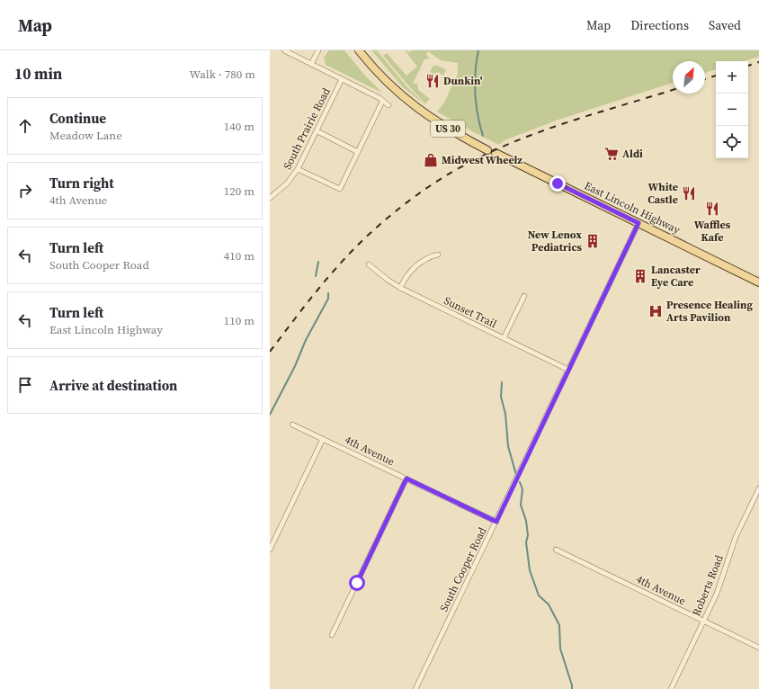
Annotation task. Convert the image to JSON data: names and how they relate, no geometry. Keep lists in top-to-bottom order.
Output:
{
  "streets": {
    "main road": ["US 30", "East Lincoln Highway"],
    "street": [
      "South Prairie Road",
      "Sunset Trail",
      "4th Avenue",
      "South Cooper Road",
      "Roberts Road"
    ]
  },
  "crossings": [
    ["East Lincoln Highway", "South Cooper Road"],
    ["Sunset Trail", "South Cooper Road"],
    ["4th Avenue", "South Cooper Road"],
    ["4th Avenue", "Roberts Road"]
  ],
  "places": {
    "restaurant": ["Dunkin'", "White Castle", "Waffles Kafe"],
    "supermarket": ["Aldi"],
    "shop": ["Midwest Wheelz"],
    "building": ["New Lenox Pediatrics", "Lancaster Eye Care"],
    "hospital": ["Presence Healing Arts Pavilion"]
  },
  "north": "top right",
  "page": {
    "header": "Map",
    "nav": ["Map", "Directions", "Saved"],
    "heading": ["10 min", "Walk · 780 m"],
    "map_buttons": ["+", "−"],
    "list": [
      ["Continue", "Meadow Lane", "140 m"],
      ["Turn right", "4th Avenue", "120 m"],
      ["Turn left", "South Cooper Road", "410 m"],
      ["Turn left", "East Lincoln Highway", "110 m"],
      "Arrive at destination"
    ]
  }
}
